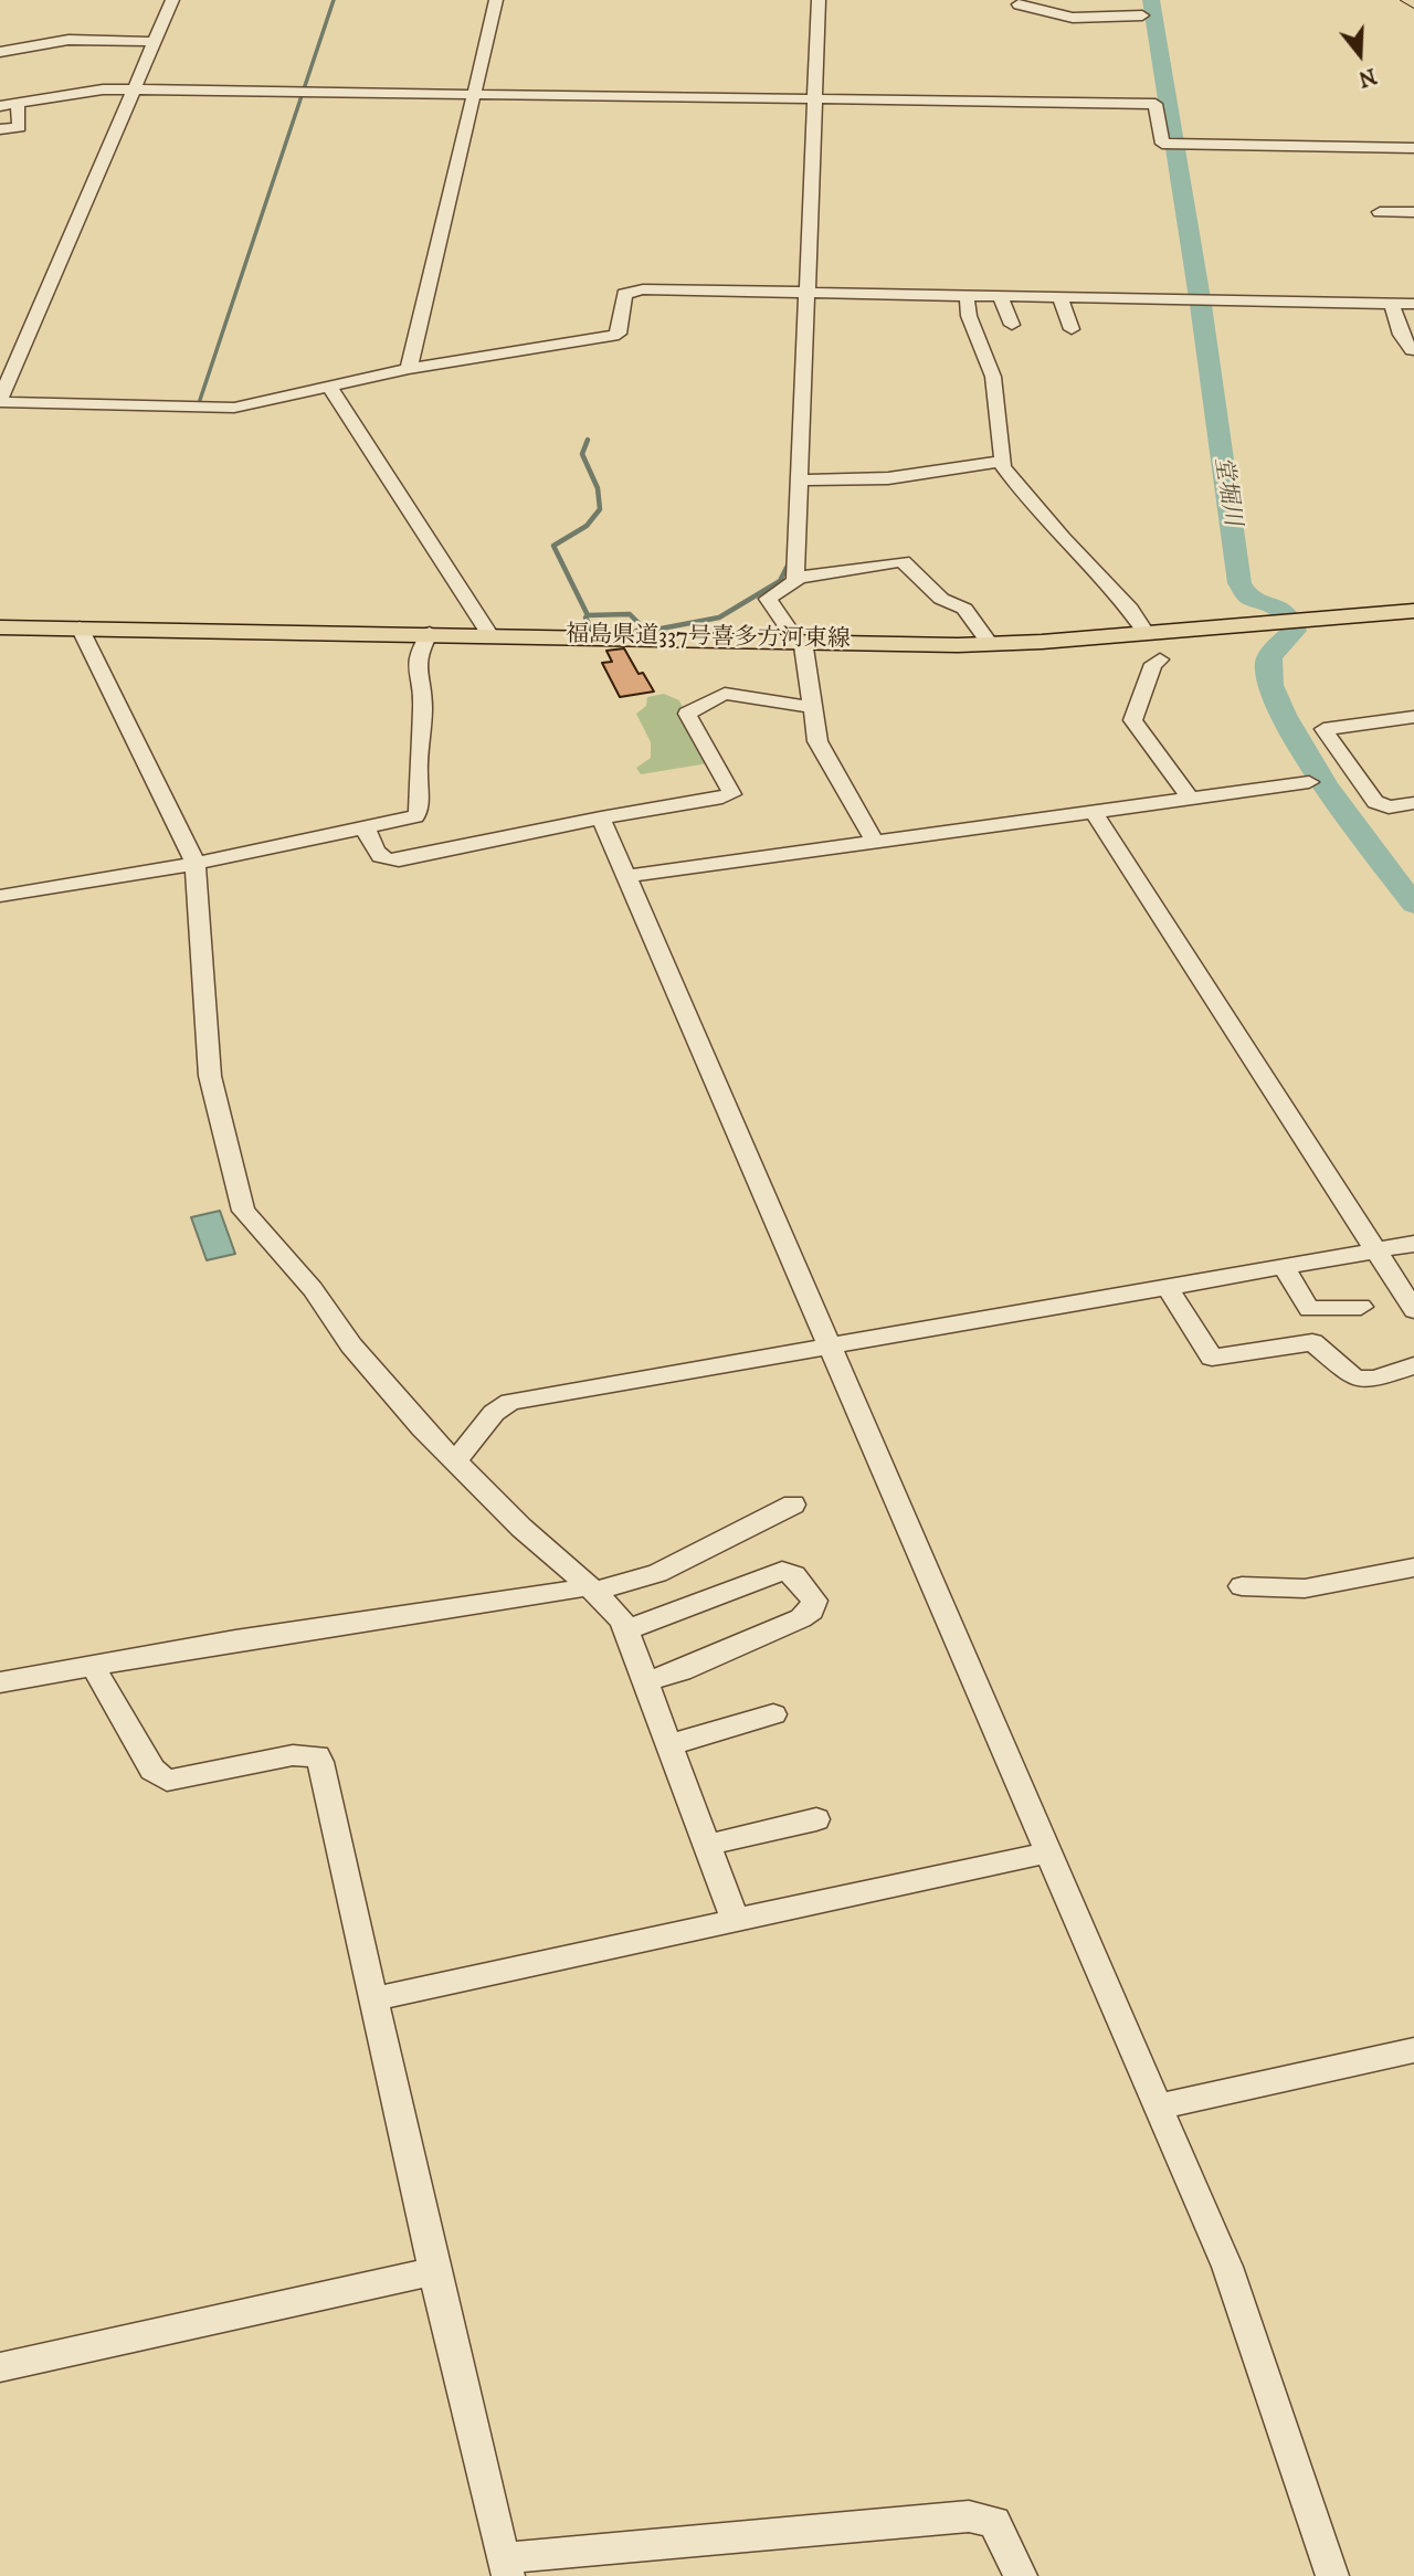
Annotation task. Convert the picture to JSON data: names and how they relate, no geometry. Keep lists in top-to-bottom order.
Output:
{
  "streets": {
    "main road": ["福島県道337号喜多方河東線"]
  },
  "water": ["堂堀川"],
  "north": "bottom"
}
